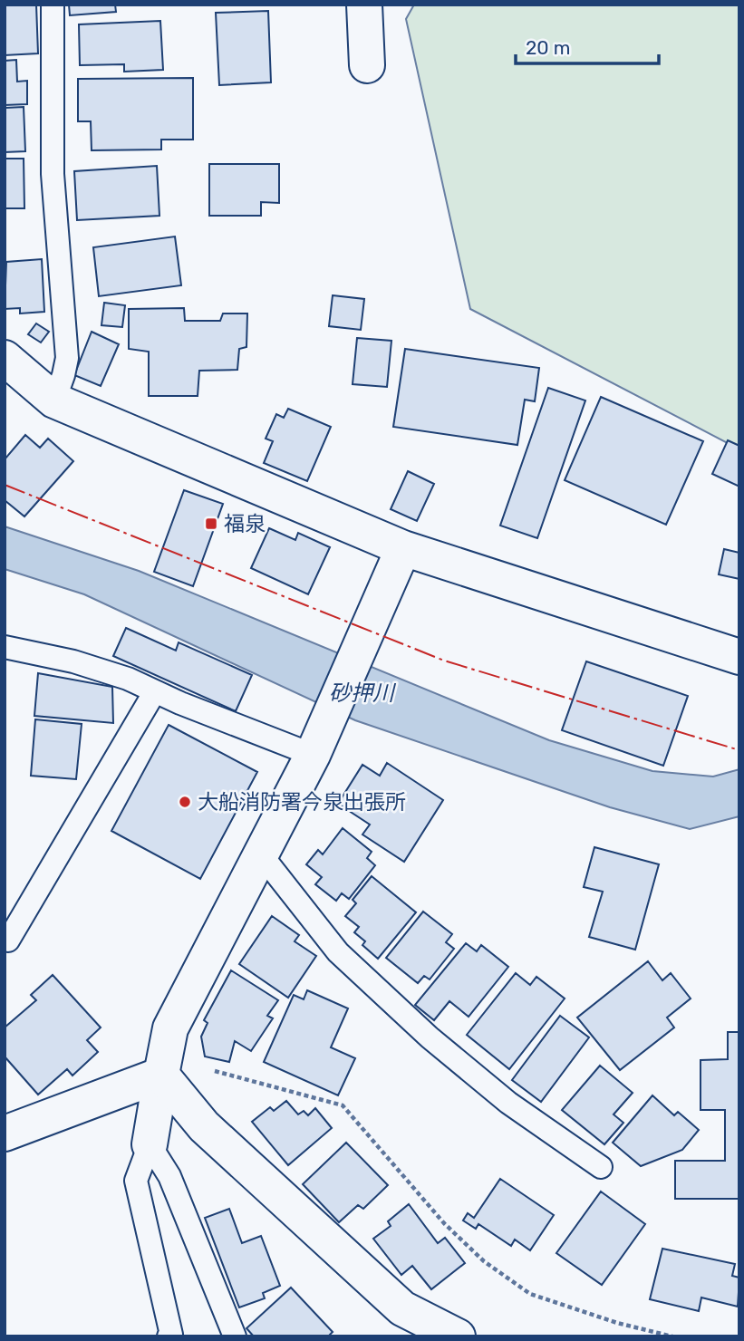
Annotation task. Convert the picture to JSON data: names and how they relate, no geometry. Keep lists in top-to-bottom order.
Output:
{
  "water": ["砂押川"],
  "places": {
    "transit": ["福泉"],
    "other": ["大船消防署今泉出張所"]
  },
  "scale_bar": "20 m"
}
